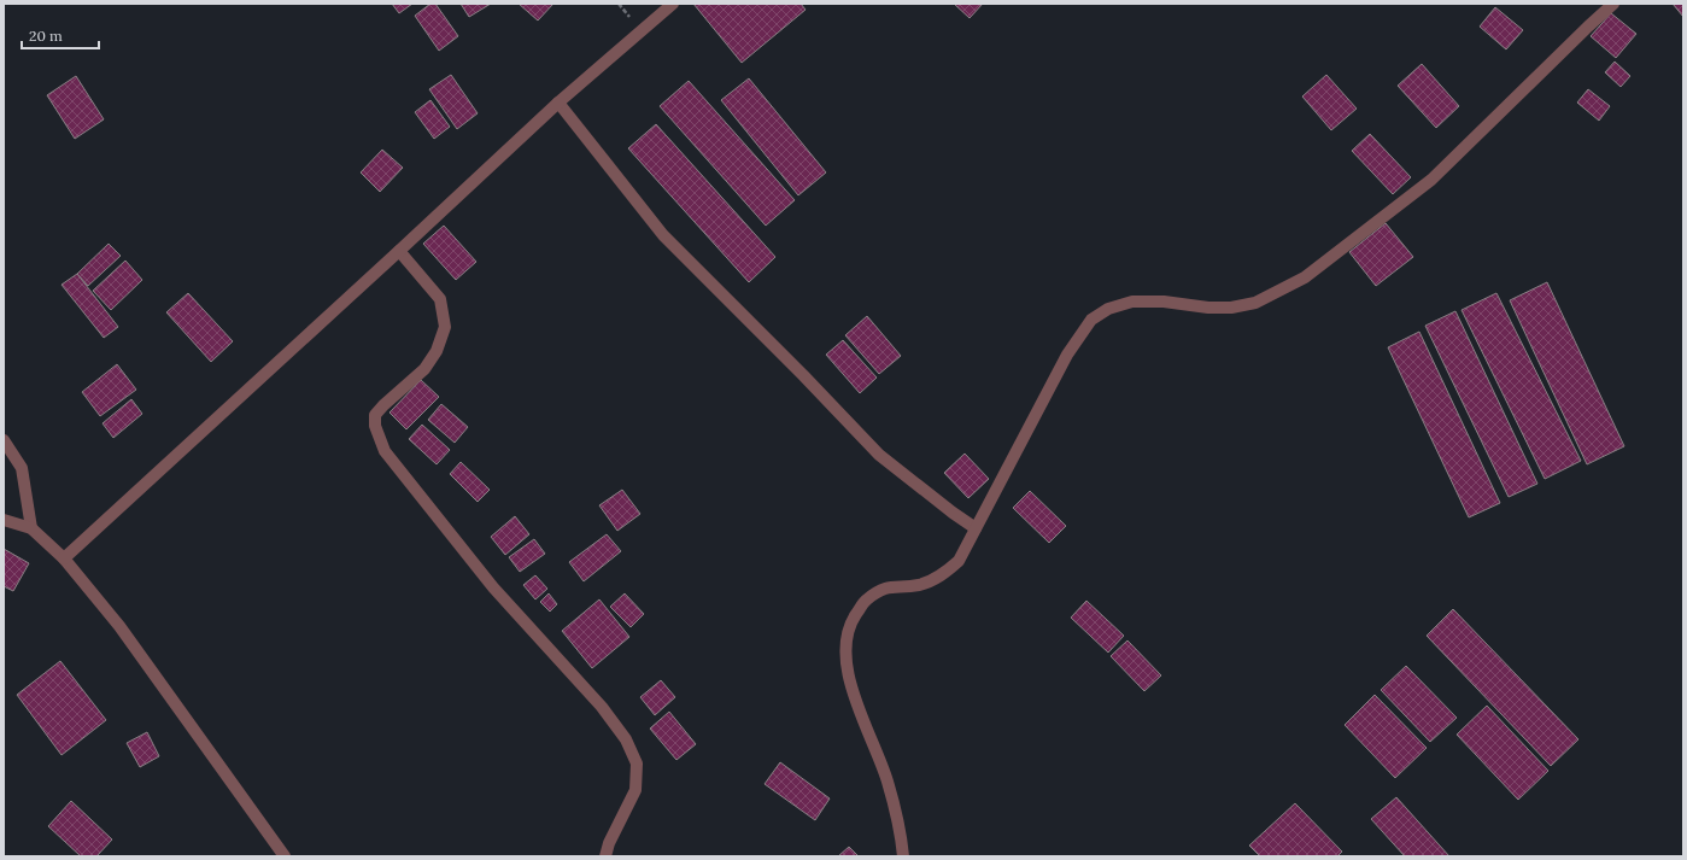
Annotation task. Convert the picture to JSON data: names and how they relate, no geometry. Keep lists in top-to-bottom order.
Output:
{
  "scale_bar": "20 m"
}
